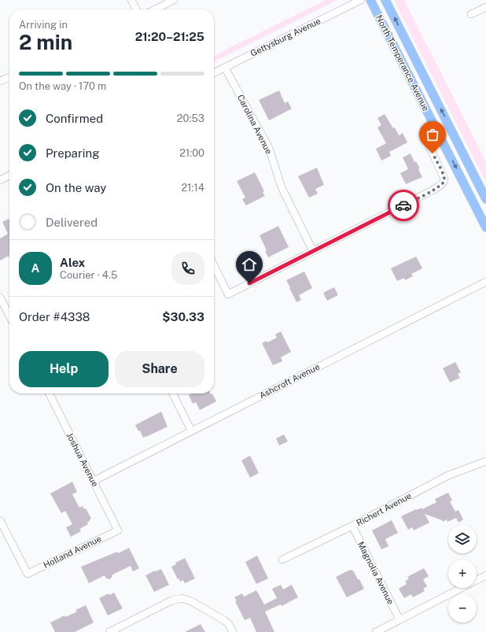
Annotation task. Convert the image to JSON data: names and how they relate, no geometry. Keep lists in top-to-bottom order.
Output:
{
  "streets": {
    "main road": ["North Temperance Avenue"],
    "street": [
      "Gettysburg Avenue",
      "Carolina Avenue",
      "Ashcroft Avenue",
      "Joshua Avenue",
      "Richert Avenue",
      "Holland Avenue",
      "Magnolia Avenue"
    ]
  },
  "crossings": [
    ["Gettysburg Avenue", "Carolina Avenue"],
    ["Ashcroft Avenue", "Joshua Avenue"],
    ["Joshua Avenue", "Holland Avenue"],
    ["Richert Avenue", "Magnolia Avenue"]
  ],
  "page": {
    "heading": ["2 min", "Arriving in", "21:20–21:25"],
    "panel": [
      "Alex",
      "Courier · 4.5",
      "Order #4338",
      "$30.33"
    ],
    "bar": "On the way · 170 m",
    "list": [
      ["Confirmed", "20:53"],
      ["Preparing", "21:00"],
      ["On the way", "21:14"],
      "Delivered"
    ],
    "round": "A",
    "buttons": ["Help", "Share"],
    "map_buttons": ["+", "−"]
  }
}
